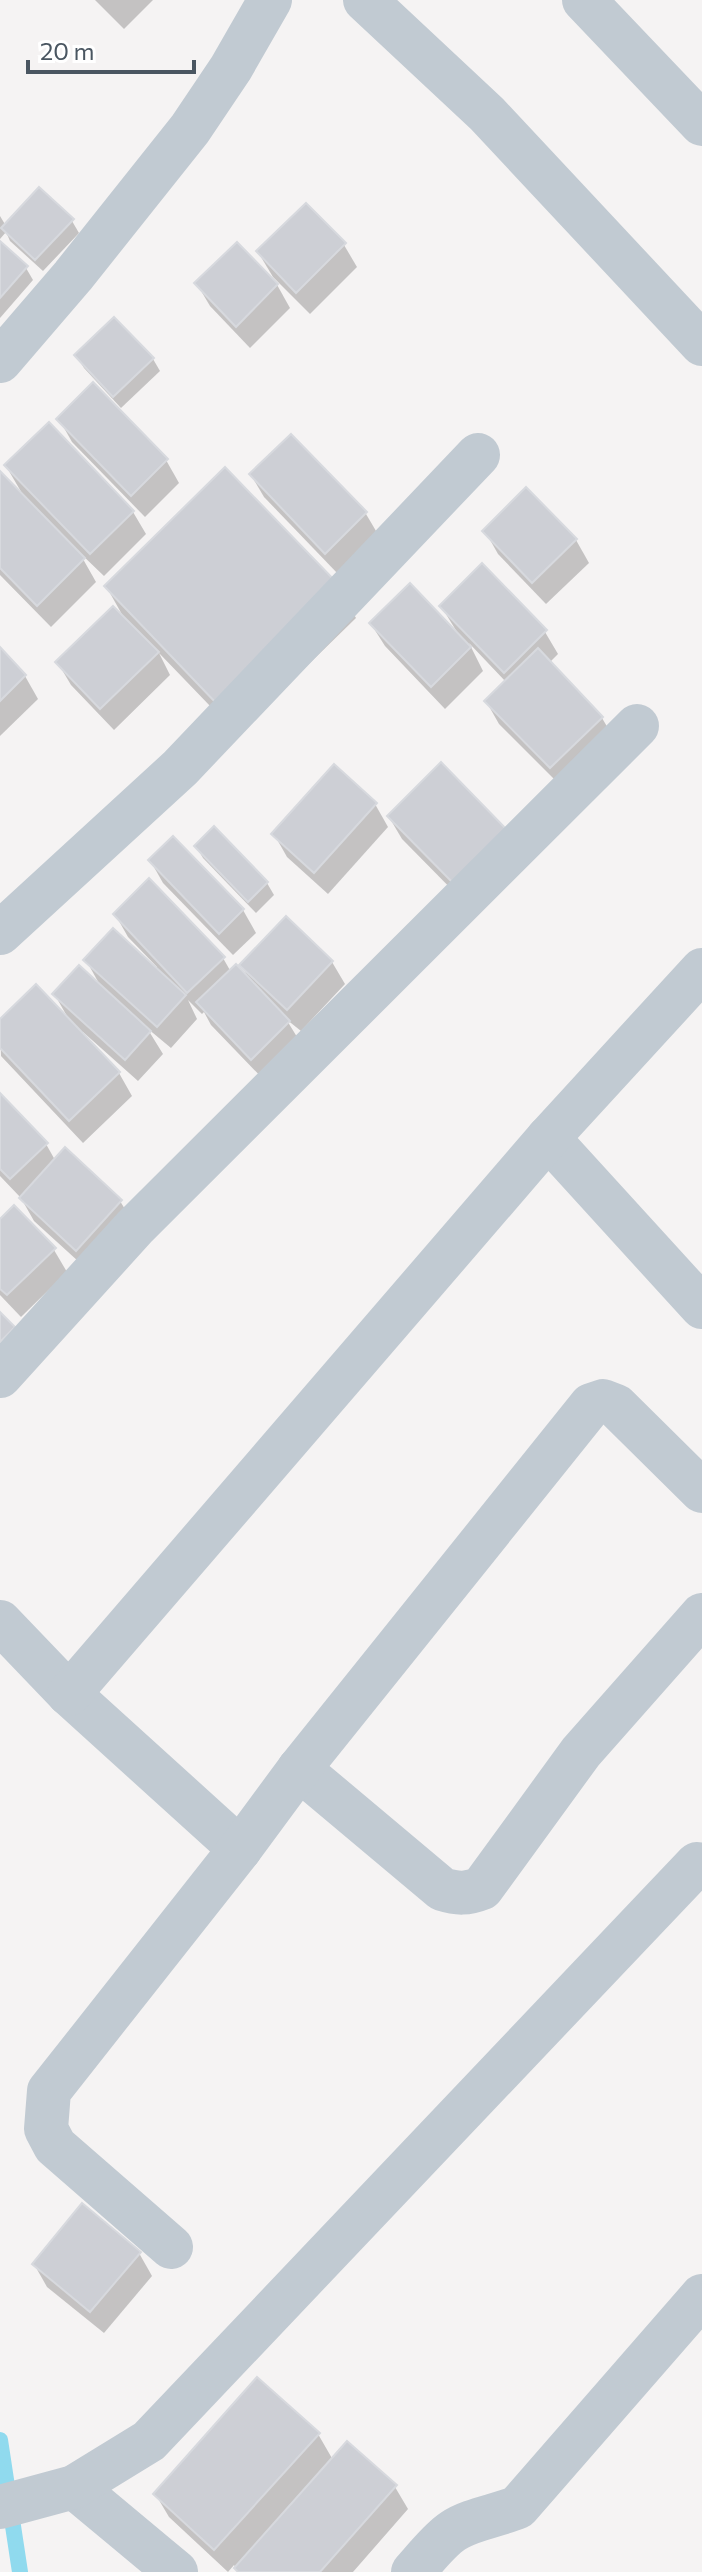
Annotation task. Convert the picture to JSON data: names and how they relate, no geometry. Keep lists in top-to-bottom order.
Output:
{
  "scale_bar": "20 m"
}
